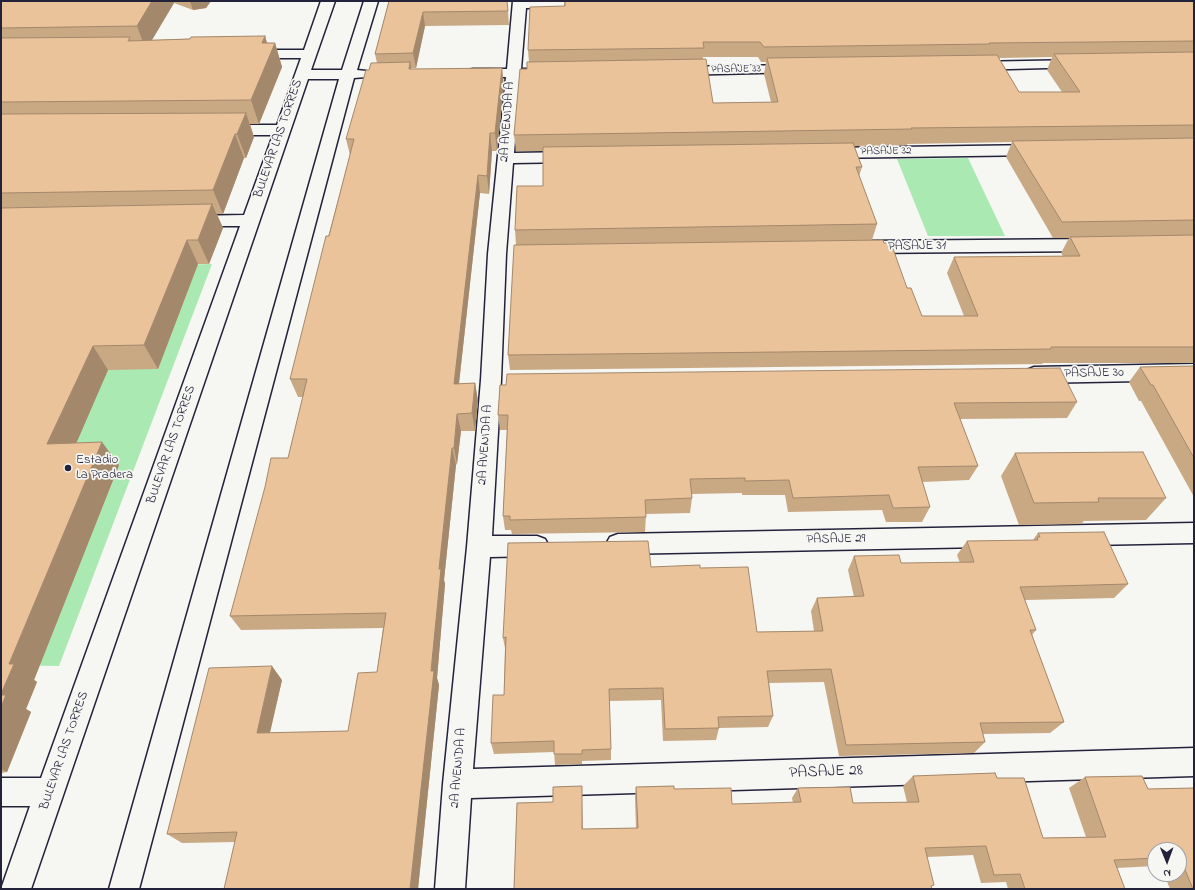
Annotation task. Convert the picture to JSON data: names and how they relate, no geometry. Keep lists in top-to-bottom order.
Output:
{
  "streets": {
    "street": [
      "PASAJE 33",
      "2A AVENIDA A",
      "BULEVAR LAS TORRES",
      "PASAJE 32",
      "PASAJE 31",
      "PASAJE 30",
      "PASAJE 29",
      "PASAJE 28"
    ]
  },
  "crossings": [
    ["2A AVENIDA A", "PASAJE 28"]
  ],
  "places": ["Estadio La Pradera"],
  "north": "bottom"
}
